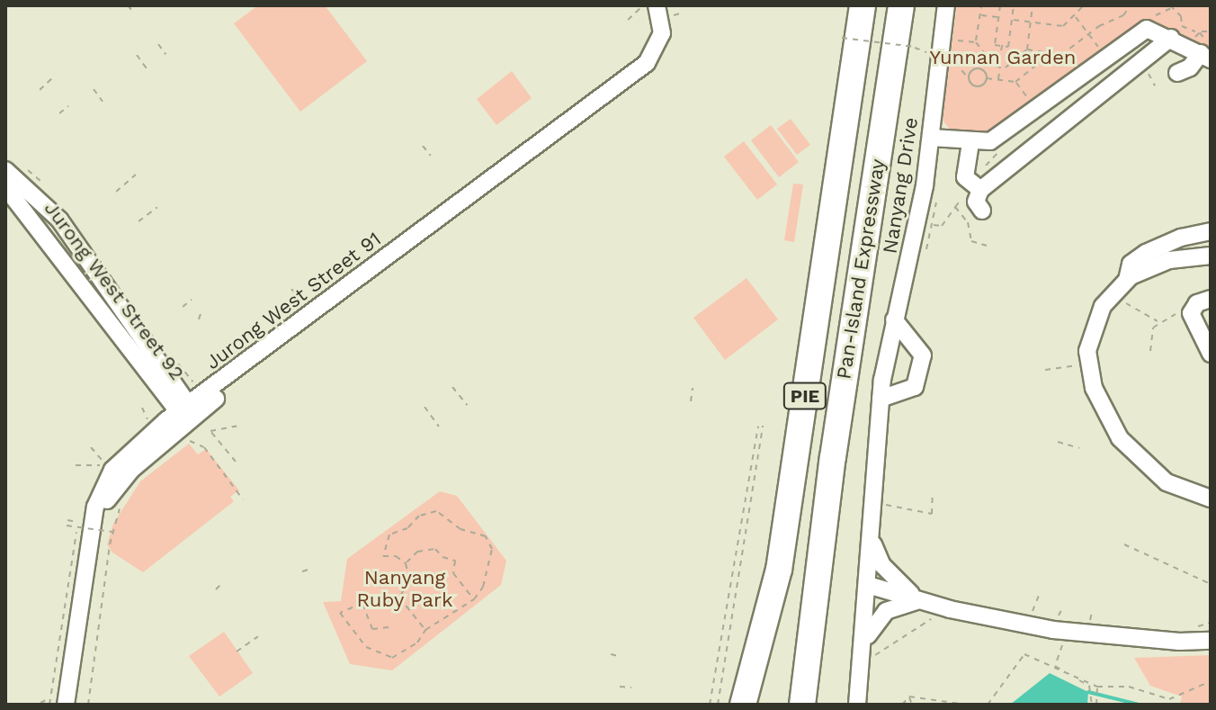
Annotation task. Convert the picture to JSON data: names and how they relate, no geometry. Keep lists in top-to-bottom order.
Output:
{
  "streets": {
    "highway": ["Pan-Island Expressway", "PIE"],
    "street": ["Nanyang Drive", "Jurong West Street 92", "Jurong West Street 91"]
  },
  "crossings": [
    ["Jurong West Street 92", "Jurong West Street 91"]
  ],
  "parks": ["Yunnan Garden", "Nanyang Ruby Park"]
}
